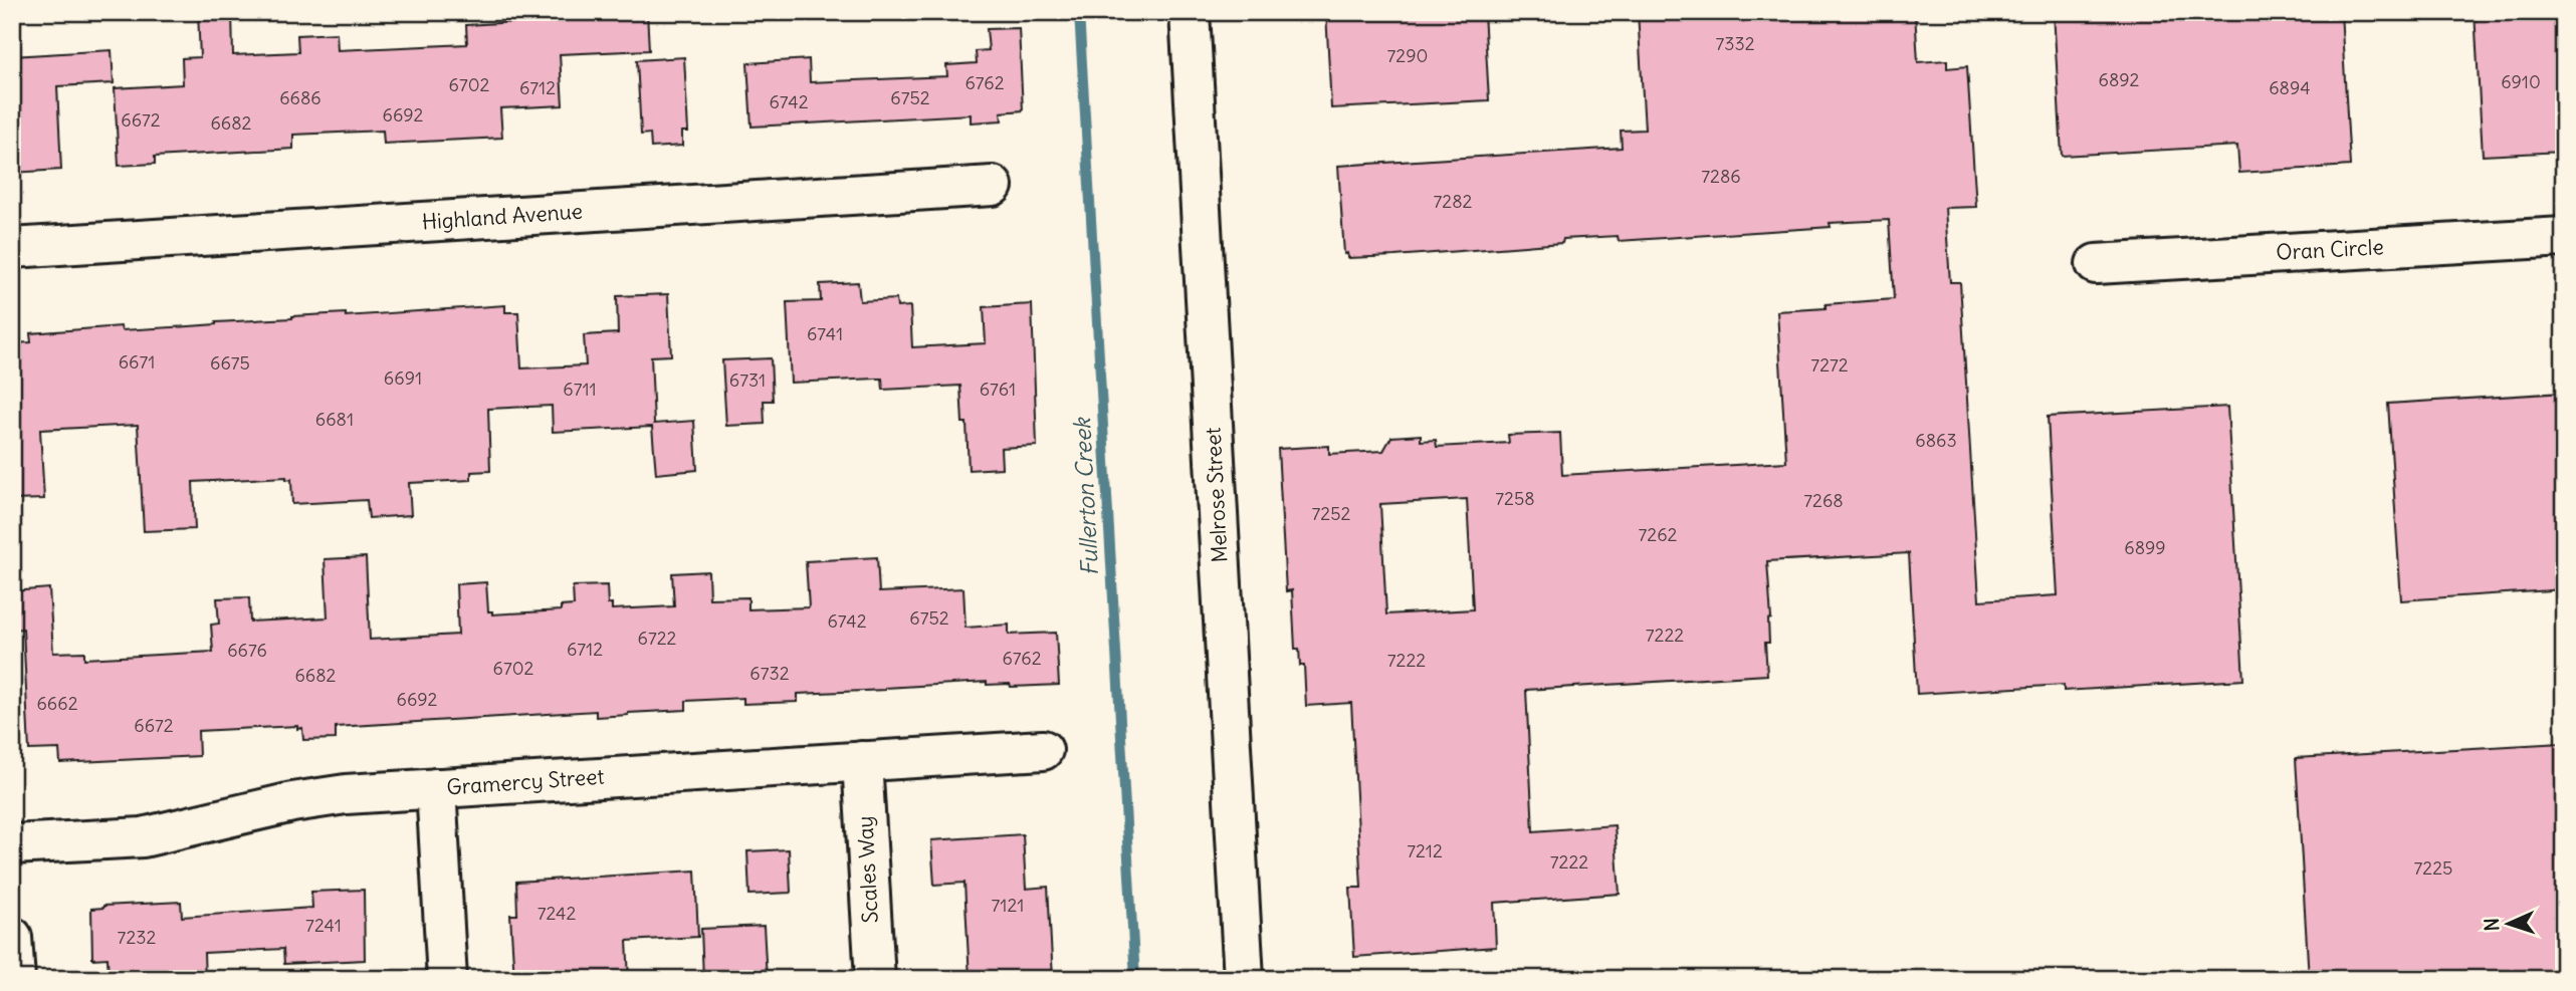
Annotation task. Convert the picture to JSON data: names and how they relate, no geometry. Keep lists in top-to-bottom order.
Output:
{
  "streets": {
    "street": [
      "Highland Avenue",
      "Oran Circle",
      "Melrose Street",
      "Gramercy Street",
      "Scales Way"
    ]
  },
  "crossings": [
    ["Gramercy Street", "Scales Way"]
  ],
  "water": ["Fullerton Creek"],
  "house_numbers": [
    "7332",
    "7290",
    "6892",
    "6910",
    "6762",
    "6702",
    "6712",
    "6894",
    "6686",
    "6752",
    "6742",
    "6692",
    "6672",
    "6682",
    "7286",
    "7282",
    "6741",
    "6671",
    "6675",
    "7272",
    "6691",
    "6731",
    "6711",
    "6761",
    "6681",
    "6863",
    "7258",
    "7268",
    "7252",
    "7262",
    "6899",
    "6752",
    "6742",
    "7222",
    "6722",
    "6712",
    "6676",
    "6762",
    "7222",
    "6702",
    "6732",
    "6682",
    "6692",
    "6662",
    "6672",
    "7212",
    "7222",
    "7225",
    "7121",
    "7242",
    "7241",
    "7232"
  ],
  "north": "left"
}
